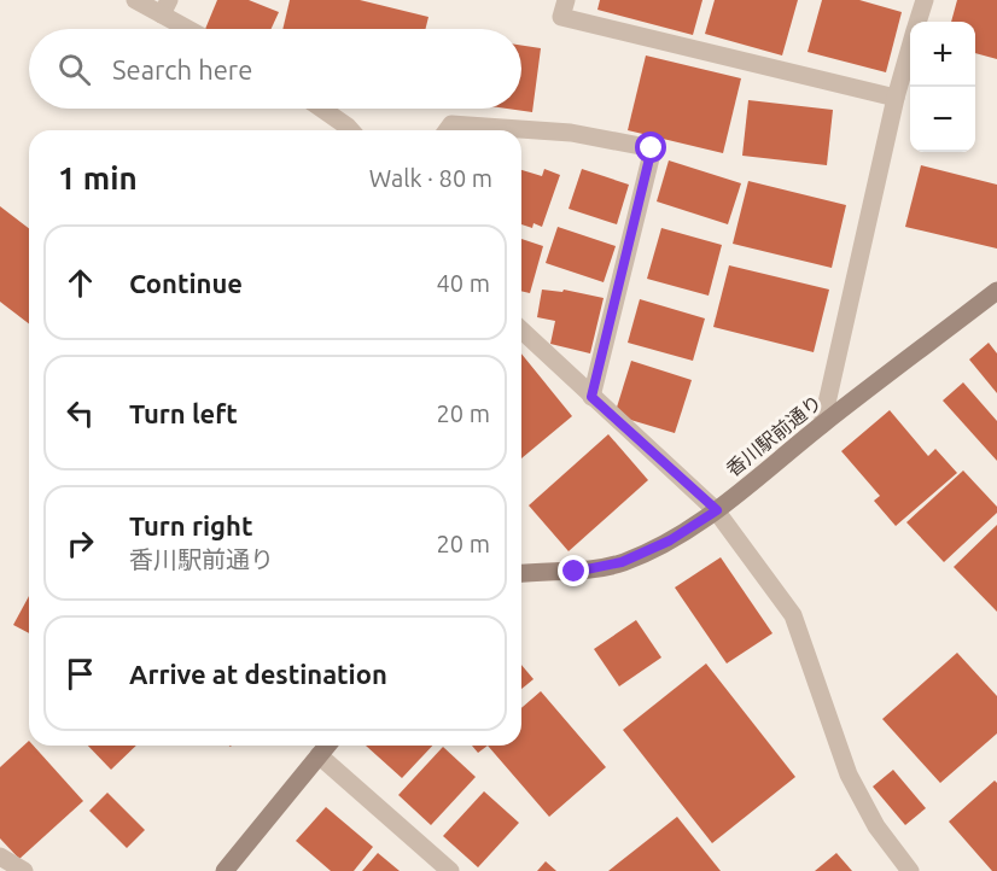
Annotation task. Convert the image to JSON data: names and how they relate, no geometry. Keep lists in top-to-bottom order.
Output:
{
  "streets": {
    "street": ["香川駅前通り"]
  },
  "page": {
    "map_buttons": ["+", "−"],
    "search": "Search here",
    "heading": ["1 min", "Walk · 80 m"],
    "list": [
      ["Continue", "40 m"],
      ["Turn left", "20 m"],
      ["Turn right", "香川駅前通り", "20 m"],
      "Arrive at destination"
    ]
  }
}
